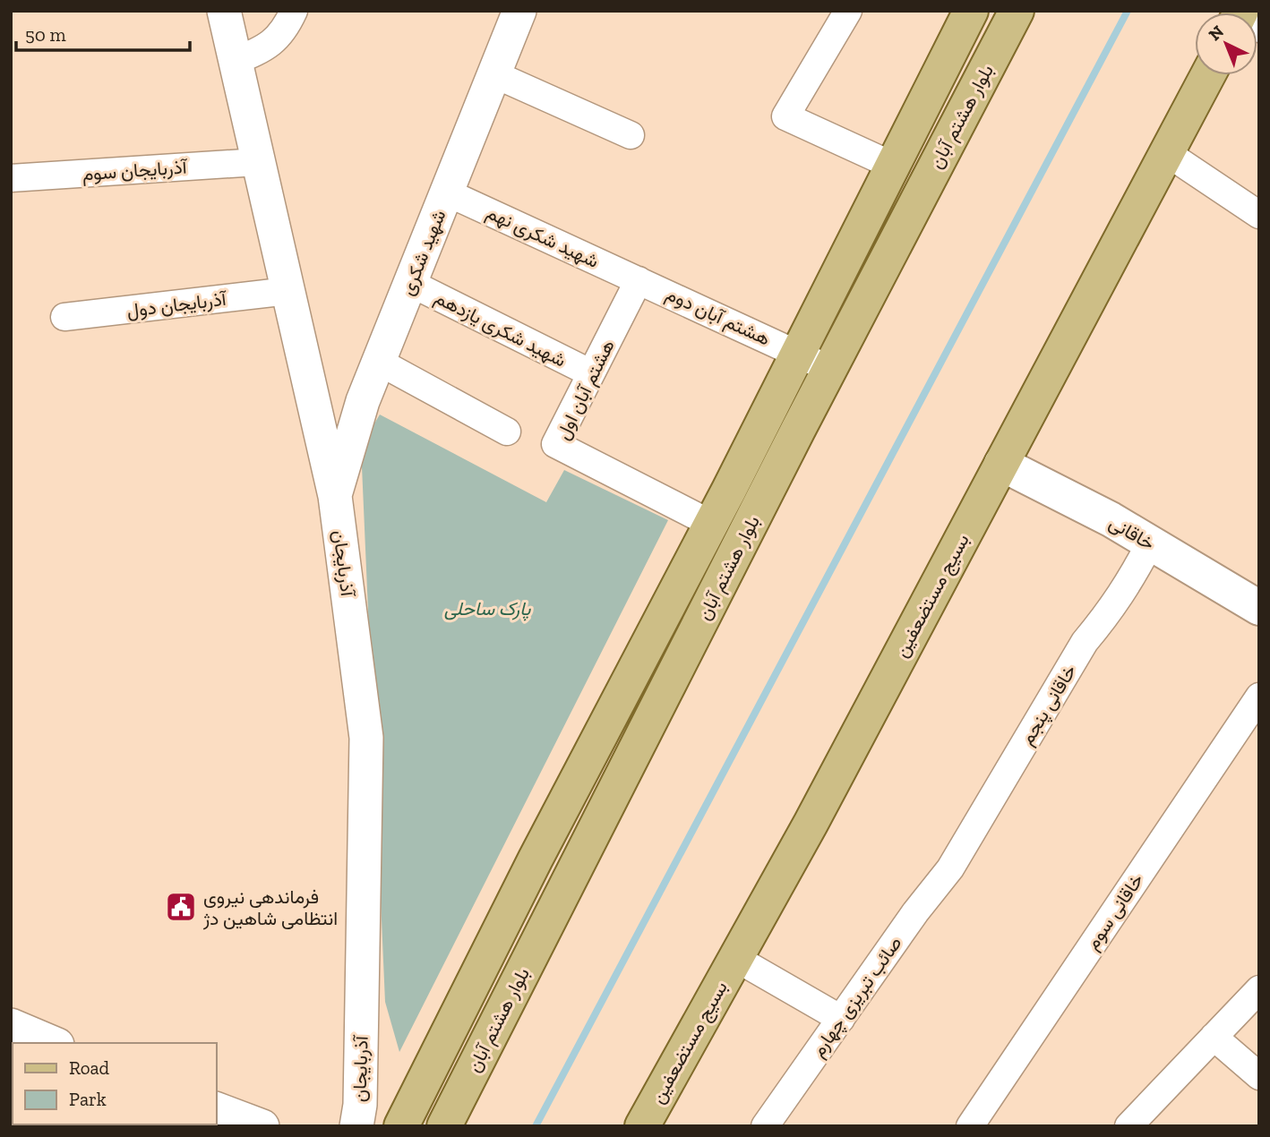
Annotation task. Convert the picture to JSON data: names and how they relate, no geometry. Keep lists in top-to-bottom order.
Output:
{
  "streets": {
    "main road": ["بلوار هشتم آبان", "خاقانی", "بسیج مستضعفین"],
    "street": [
      "آذربایجان سوم",
      "شهید شکری نهم",
      "شهید شکری",
      "آذربایجان دول",
      "هشتم آبان دوم",
      "شهید شکری یازدهم",
      "هشتم آبان اول",
      "آذربایجان",
      "خاقانی پنجم",
      "خاقانی سوم",
      "صائب تبریزی چهارم"
    ]
  },
  "crossings": [
    ["بلوار هشتم آبان", "هشتم آبان دوم"],
    ["بلوار هشتم آبان", "هشتم آبان اول"],
    ["آذربایجان سوم", "آذربایجان"],
    ["شهید شکری نهم", "شهید شکری"],
    ["شهید شکری نهم", "هشتم آبان دوم"],
    ["شهید شکری نهم", "هشتم آبان اول"],
    ["شهید شکری", "شهید شکری یازدهم"],
    ["شهید شکری", "آذربایجان"],
    ["آذربایجان دول", "آذربایجان"],
    ["هشتم آبان دوم", "هشتم آبان اول"],
    ["شهید شکری یازدهم", "هشتم آبان اول"],
    ["خاقانی", "بسیج مستضعفین"],
    ["خاقانی", "خاقانی پنجم"],
    ["خاقانی پنجم", "صائب تبریزی چهارم"]
  ],
  "parks": ["پارک ساحلی"],
  "places": {
    "public building": ["فرماندهی نیروی انتظامی شاهین دژ"]
  },
  "legend": ["Road", "Park"],
  "scale_bar": "50 m",
  "north": "top left"
}
